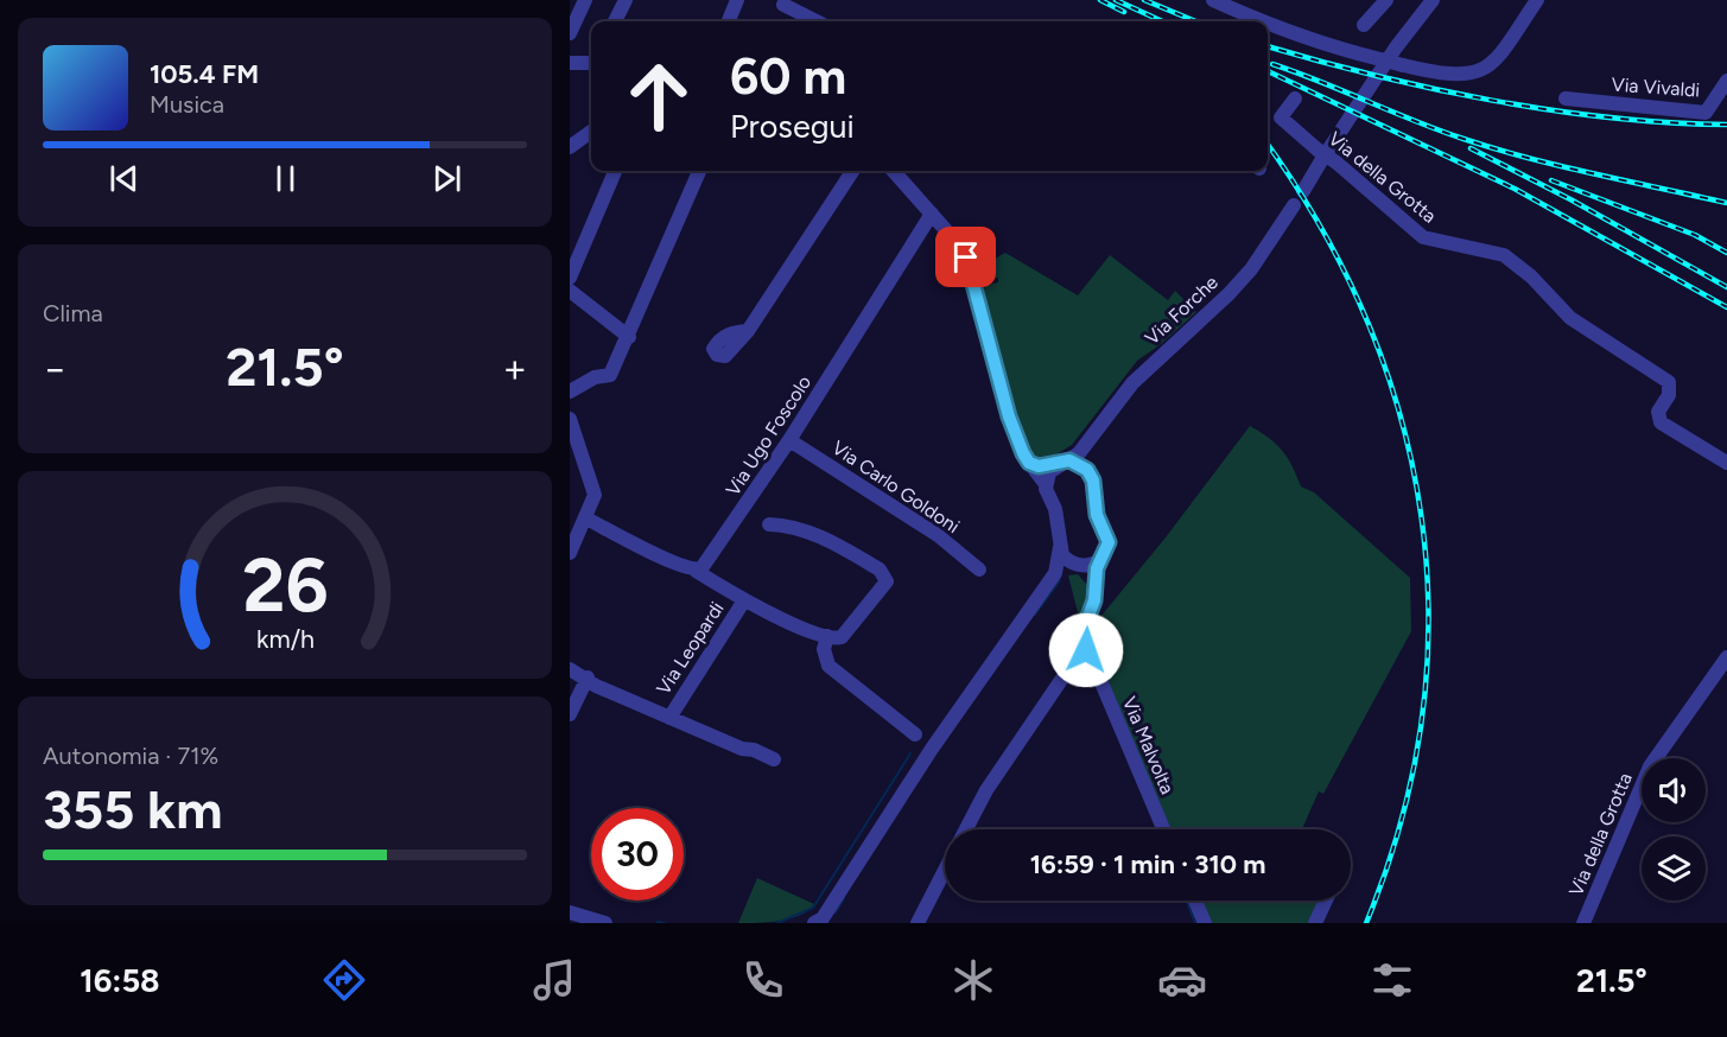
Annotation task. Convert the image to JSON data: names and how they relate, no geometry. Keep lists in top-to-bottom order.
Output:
{
  "streets": {
    "street": [
      "Via Vivaldi",
      "Via della Grotta",
      "Via Forche",
      "Via Ugo Foscolo",
      "Via Carlo Goldoni",
      "Via Leopardi",
      "Via Malvolta"
    ]
  },
  "crossings": [
    ["Via Ugo Foscolo", "Via Carlo Goldoni"]
  ],
  "page": {
    "turn": ["60 m", "Prosegui"],
    "song": ["105.4 FM", "Musica"],
    "tile": [
      "Clima",
      ["Autonomia · 71%", "355 km"]
    ],
    "heat": ["−", "21.5°", "+"],
    "limit": "30",
    "trip": "16:59 · 1 min · 310 m",
    "tabs": ["16:58", "21.5°"],
    "gauge": ["26", "km/h"]
  }
}
